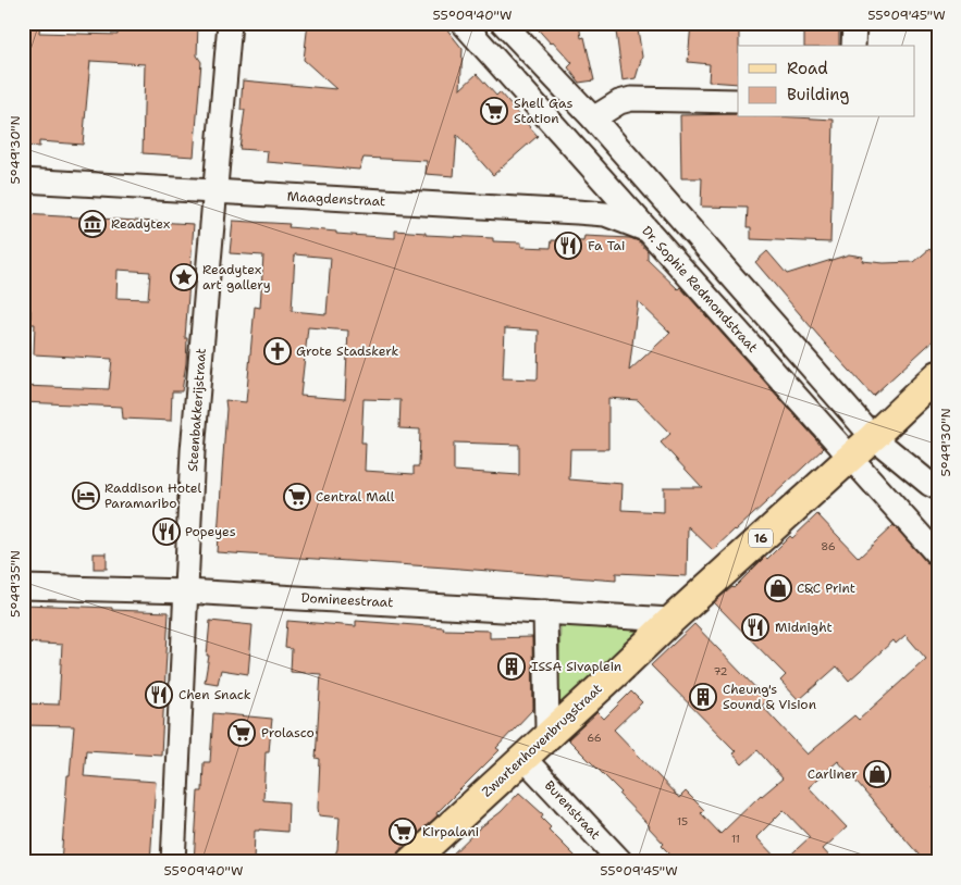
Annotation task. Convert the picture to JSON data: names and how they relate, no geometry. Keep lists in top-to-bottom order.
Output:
{
  "streets": {
    "main road": ["16", "Zwartenhovenbrugstraat"],
    "street": [
      "Maagdenstraat",
      "Dr. Sophie Redmondstraat",
      "Steenbakkerijstraat",
      "Domineestraat",
      "Burenstraat"
    ]
  },
  "crossings": [
    ["Maagdenstraat", "Dr. Sophie Redmondstraat"],
    ["Maagdenstraat", "Steenbakkerijstraat"],
    ["Dr. Sophie Redmondstraat", "Zwartenhovenbrugstraat"],
    ["Steenbakkerijstraat", "Domineestraat"],
    ["Domineestraat", "Zwartenhovenbrugstraat"],
    ["Zwartenhovenbrugstraat", "Burenstraat"]
  ],
  "places": {
    "supermarket": [
      "Shell Gas Station",
      "Central Mall",
      "Prolasco",
      "Kirpalani"
    ],
    "museum": ["Readytex"],
    "restaurant": [
      "Fa Tai",
      "Popeyes",
      "Midnight",
      "Chen Snack"
    ],
    "place": ["Readytex art gallery"],
    "church": ["Grote Stadskerk"],
    "hotel": ["Raddison Hotel Paramaribo"],
    "shop": ["C&C Print", "Carliner"],
    "building": ["ISSA Sivaplein", "Cheung's Sound & Vision"]
  },
  "house_numbers": [
    "86",
    "72",
    "66",
    "15",
    "11"
  ],
  "legend": ["Road", "Building"],
  "coordinates": [
    "55°09'40\"W",
    "55°09'45\"W",
    "5°49'30\"N",
    "5°49'35\"N"
  ]
}
